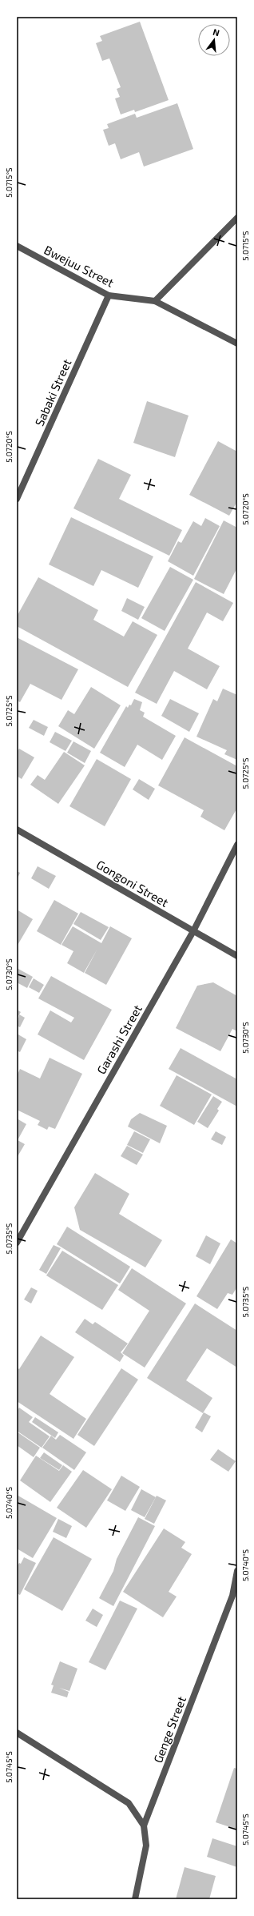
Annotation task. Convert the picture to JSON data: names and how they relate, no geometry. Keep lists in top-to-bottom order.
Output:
{
  "streets": {
    "street": [
      "Bwejuu Street",
      "Sabaki Street",
      "Gongoni Street",
      "Garashi Street",
      "Genge Street"
    ]
  },
  "crossings": [
    ["Bwejuu Street", "Sabaki Street"],
    ["Gongoni Street", "Garashi Street"]
  ],
  "north": "top",
  "coordinates": [
    "5.0715°S",
    "5.0720°S",
    "5.0725°S",
    "5.0730°S",
    "5.0735°S",
    "5.0740°S",
    "5.0745°S"
  ]
}
